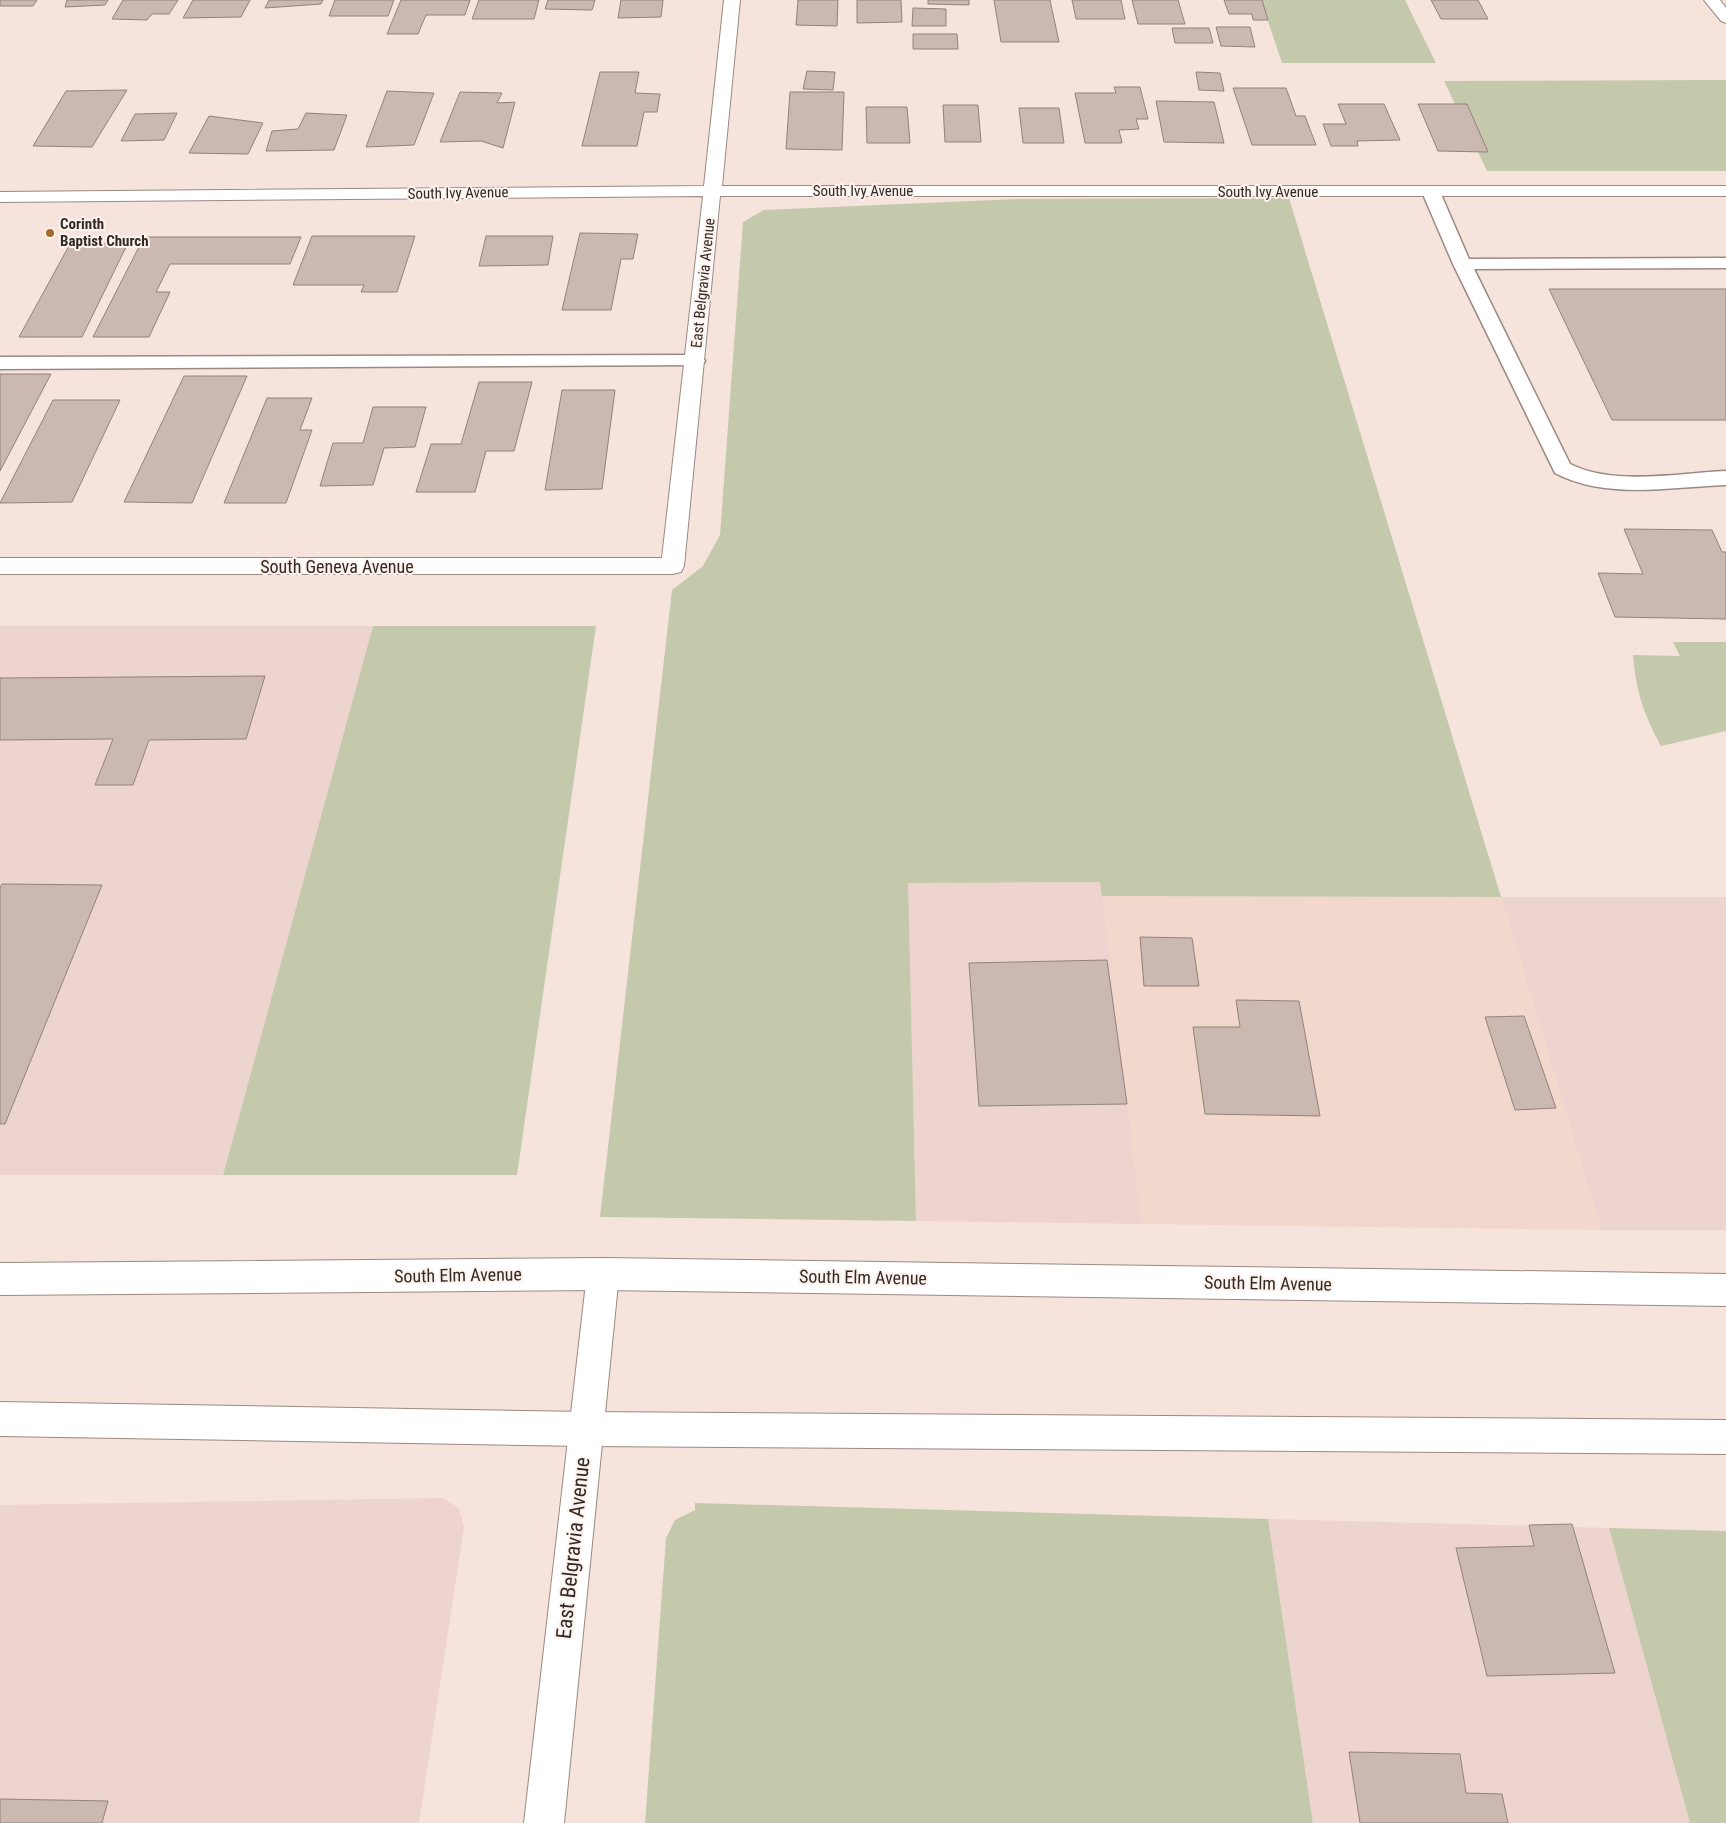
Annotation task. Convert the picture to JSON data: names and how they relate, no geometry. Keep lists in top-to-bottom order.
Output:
{
  "streets": {
    "street": [
      "South Ivy Avenue",
      "East Belgravia Avenue",
      "South Geneva Avenue",
      "South Elm Avenue"
    ]
  },
  "crossings": [
    ["South Ivy Avenue", "East Belgravia Avenue"],
    ["East Belgravia Avenue", "South Geneva Avenue"],
    ["East Belgravia Avenue", "South Elm Avenue"]
  ],
  "places": ["Corinth Baptist Church"]
}
